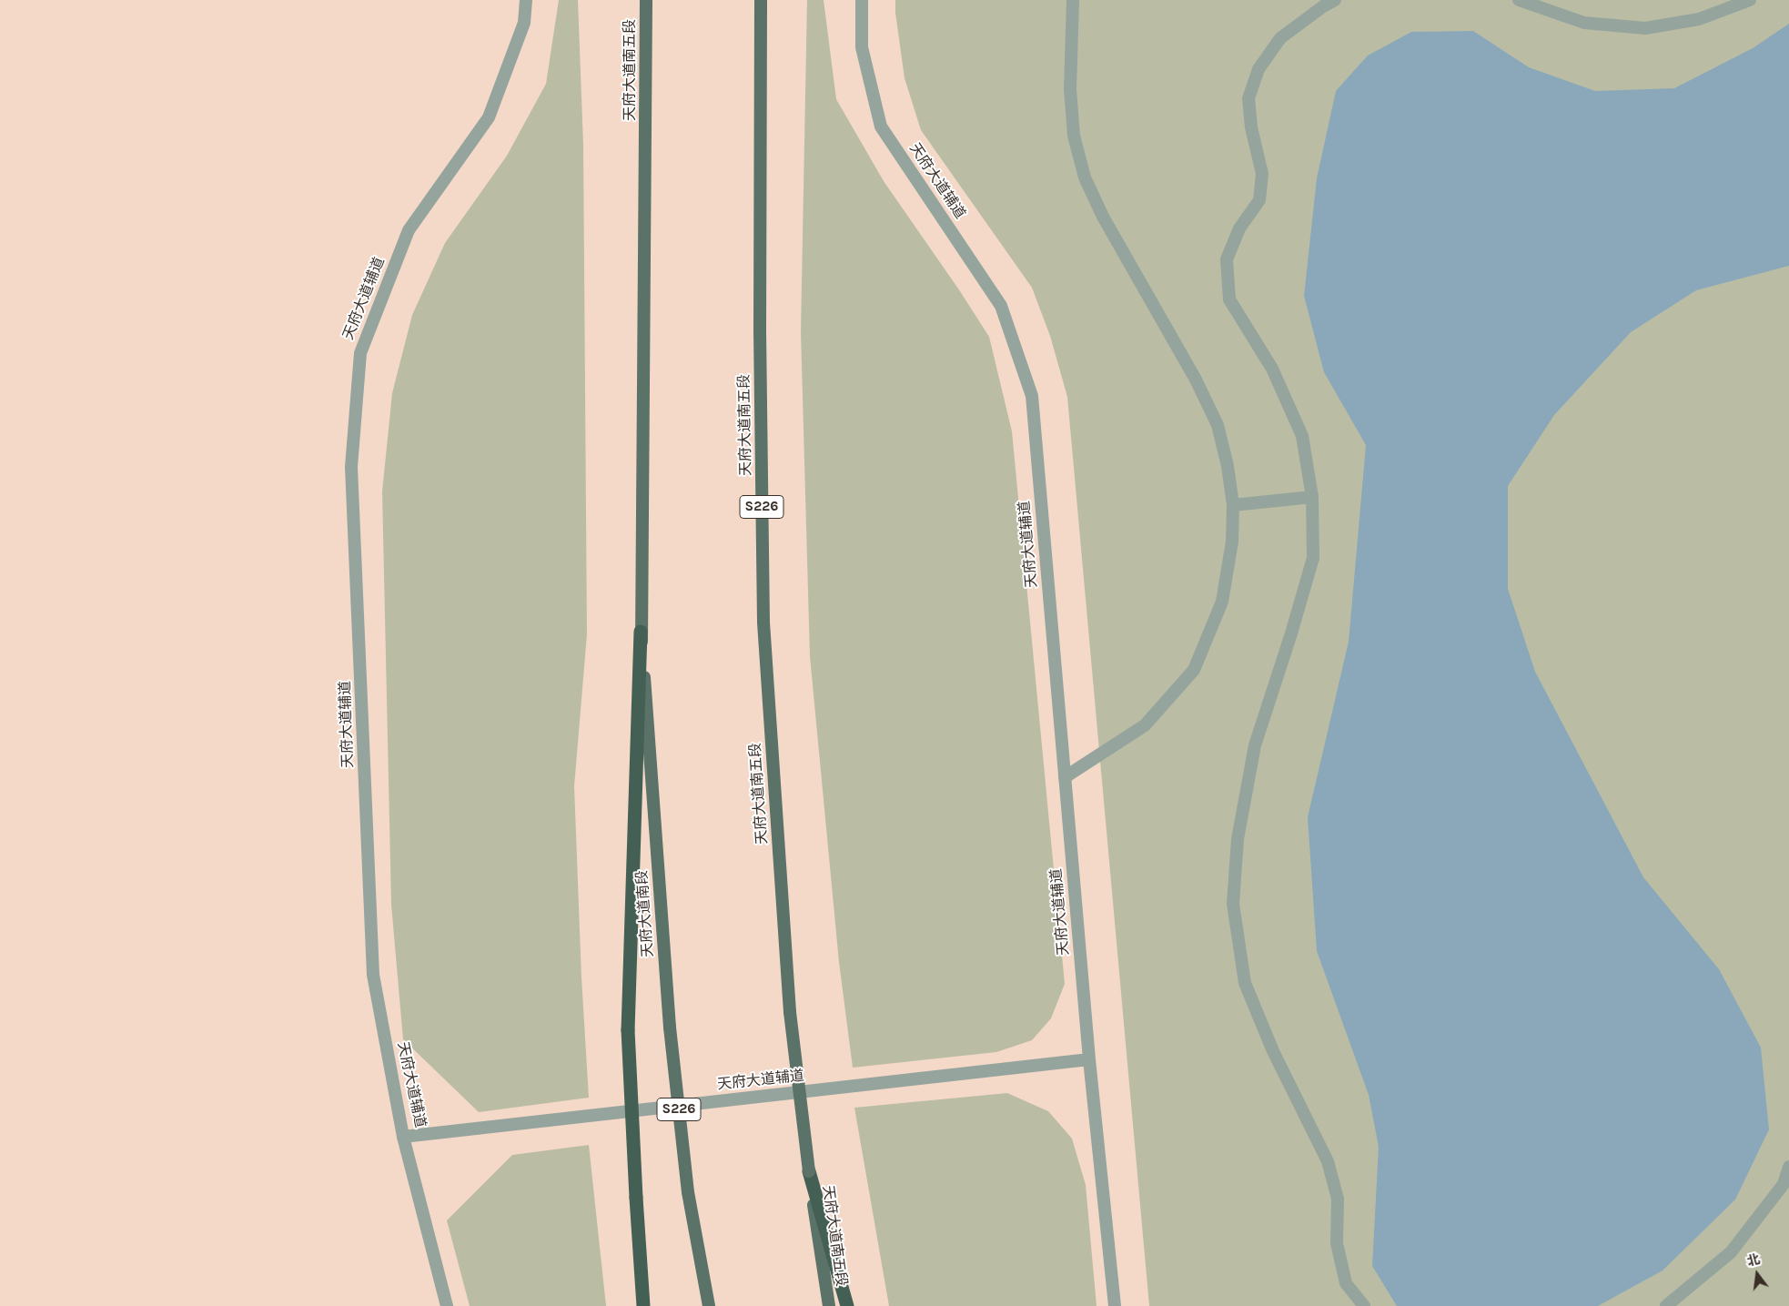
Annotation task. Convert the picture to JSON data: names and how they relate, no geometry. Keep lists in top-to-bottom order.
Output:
{
  "streets": {
    "main road": ["天府大道南五段", "S226", "天府大道南段"],
    "street": ["天府大道辅道"]
  },
  "crossings": [
    ["天府大道南五段", "天府大道南段"]
  ],
  "north": "top"
}
